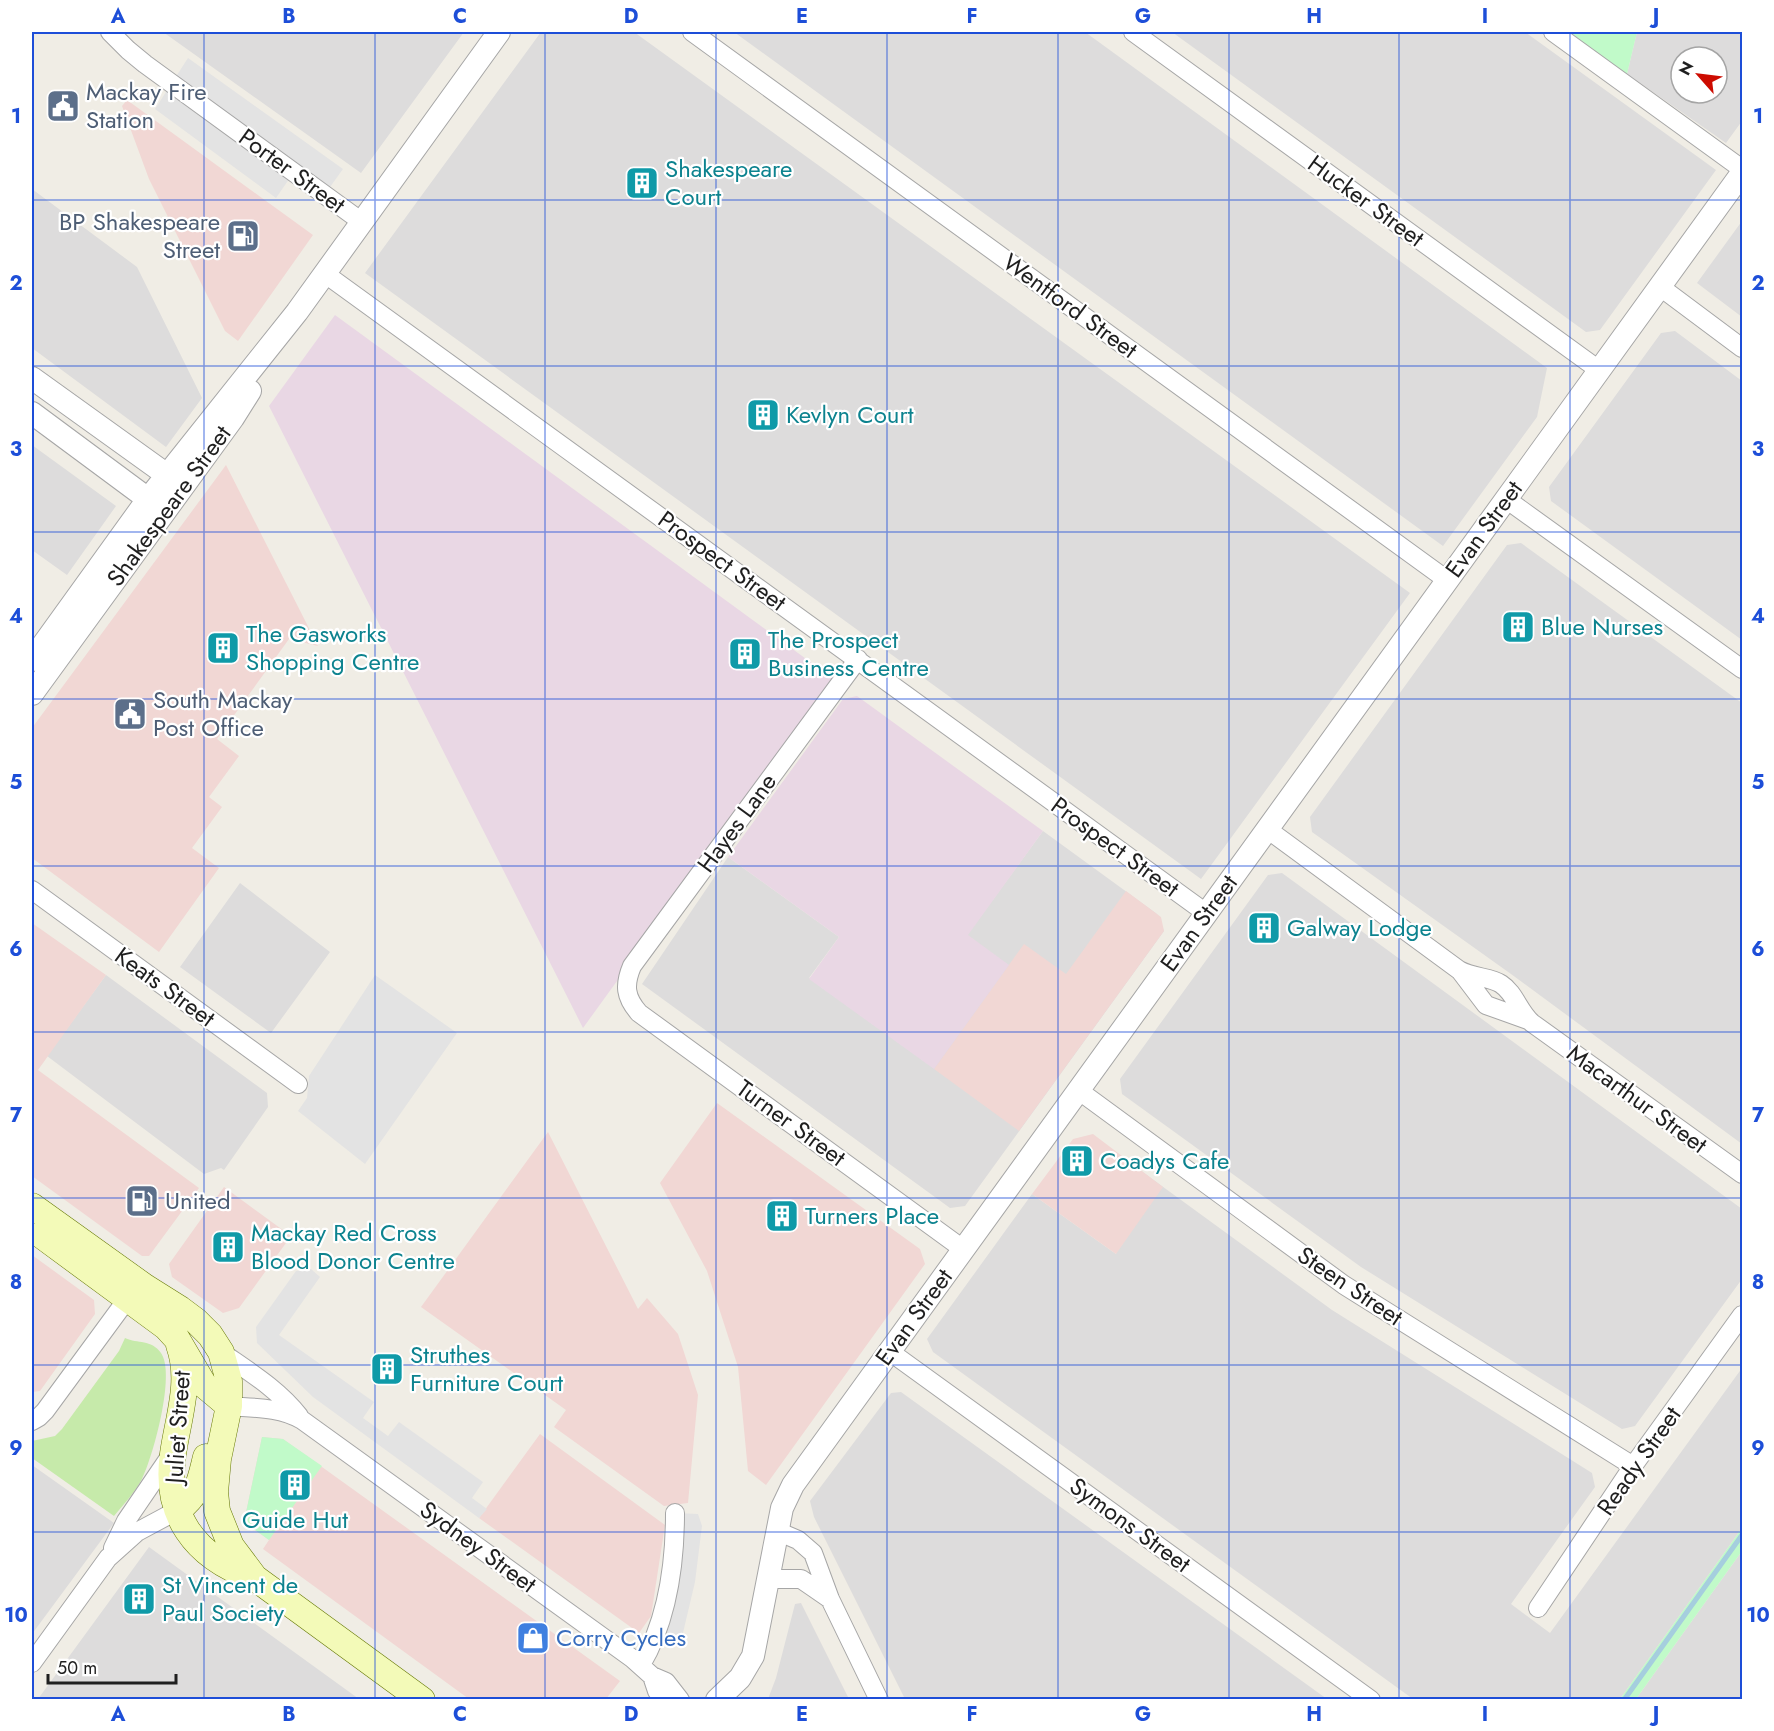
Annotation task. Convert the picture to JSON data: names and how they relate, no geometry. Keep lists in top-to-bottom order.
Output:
{
  "streets": {
    "main road": ["Juliet Street"],
    "street": [
      "Porter Street",
      "Hucker Street",
      "Wentford Street",
      "Shakespeare Street",
      "Evan Street",
      "Prospect Street",
      "Hayes Lane",
      "Keats Street",
      "Macarthur Street",
      "Turner Street",
      "Steen Street",
      "Ready Street",
      "Symons Street",
      "Sydney Street"
    ]
  },
  "crossings": [
    ["Porter Street", "Shakespeare Street"],
    ["Hucker Street", "Evan Street"],
    ["Wentford Street", "Evan Street"],
    ["Shakespeare Street", "Prospect Street"],
    ["Evan Street", "Prospect Street"],
    ["Evan Street", "Macarthur Street"],
    ["Evan Street", "Turner Street"],
    ["Evan Street", "Steen Street"],
    ["Evan Street", "Symons Street"],
    ["Prospect Street", "Hayes Lane"],
    ["Hayes Lane", "Turner Street"],
    ["Steen Street", "Ready Street"]
  ],
  "places": {
    "public building": ["Mackay Fire Station", "South Mackay Post Office"],
    "building": [
      "Shakespeare Court",
      "Kevlyn Court",
      "Blue Nurses",
      "The Gasworks Shopping Centre",
      "The Prospect Business Centre",
      "Galway Lodge",
      "Coadys Cafe",
      "Turners Place",
      "Mackay Red Cross Blood Donor Centre",
      "Struthes Furniture Court",
      "Guide Hut",
      "St Vincent de Paul Society"
    ],
    "fuel station": ["BP Shakespeare Street", "United"],
    "shop": ["Corry Cycles"]
  },
  "scale_bar": "50 m",
  "north": "top left",
  "grid": {
    "columns": [
      "A",
      "B",
      "C",
      "D",
      "E",
      "F",
      "G",
      "H",
      "I",
      "J"
    ],
    "rows": [
      "1",
      "2",
      "3",
      "4",
      "5",
      "6",
      "7",
      "8",
      "9",
      "10"
    ]
  }
}
